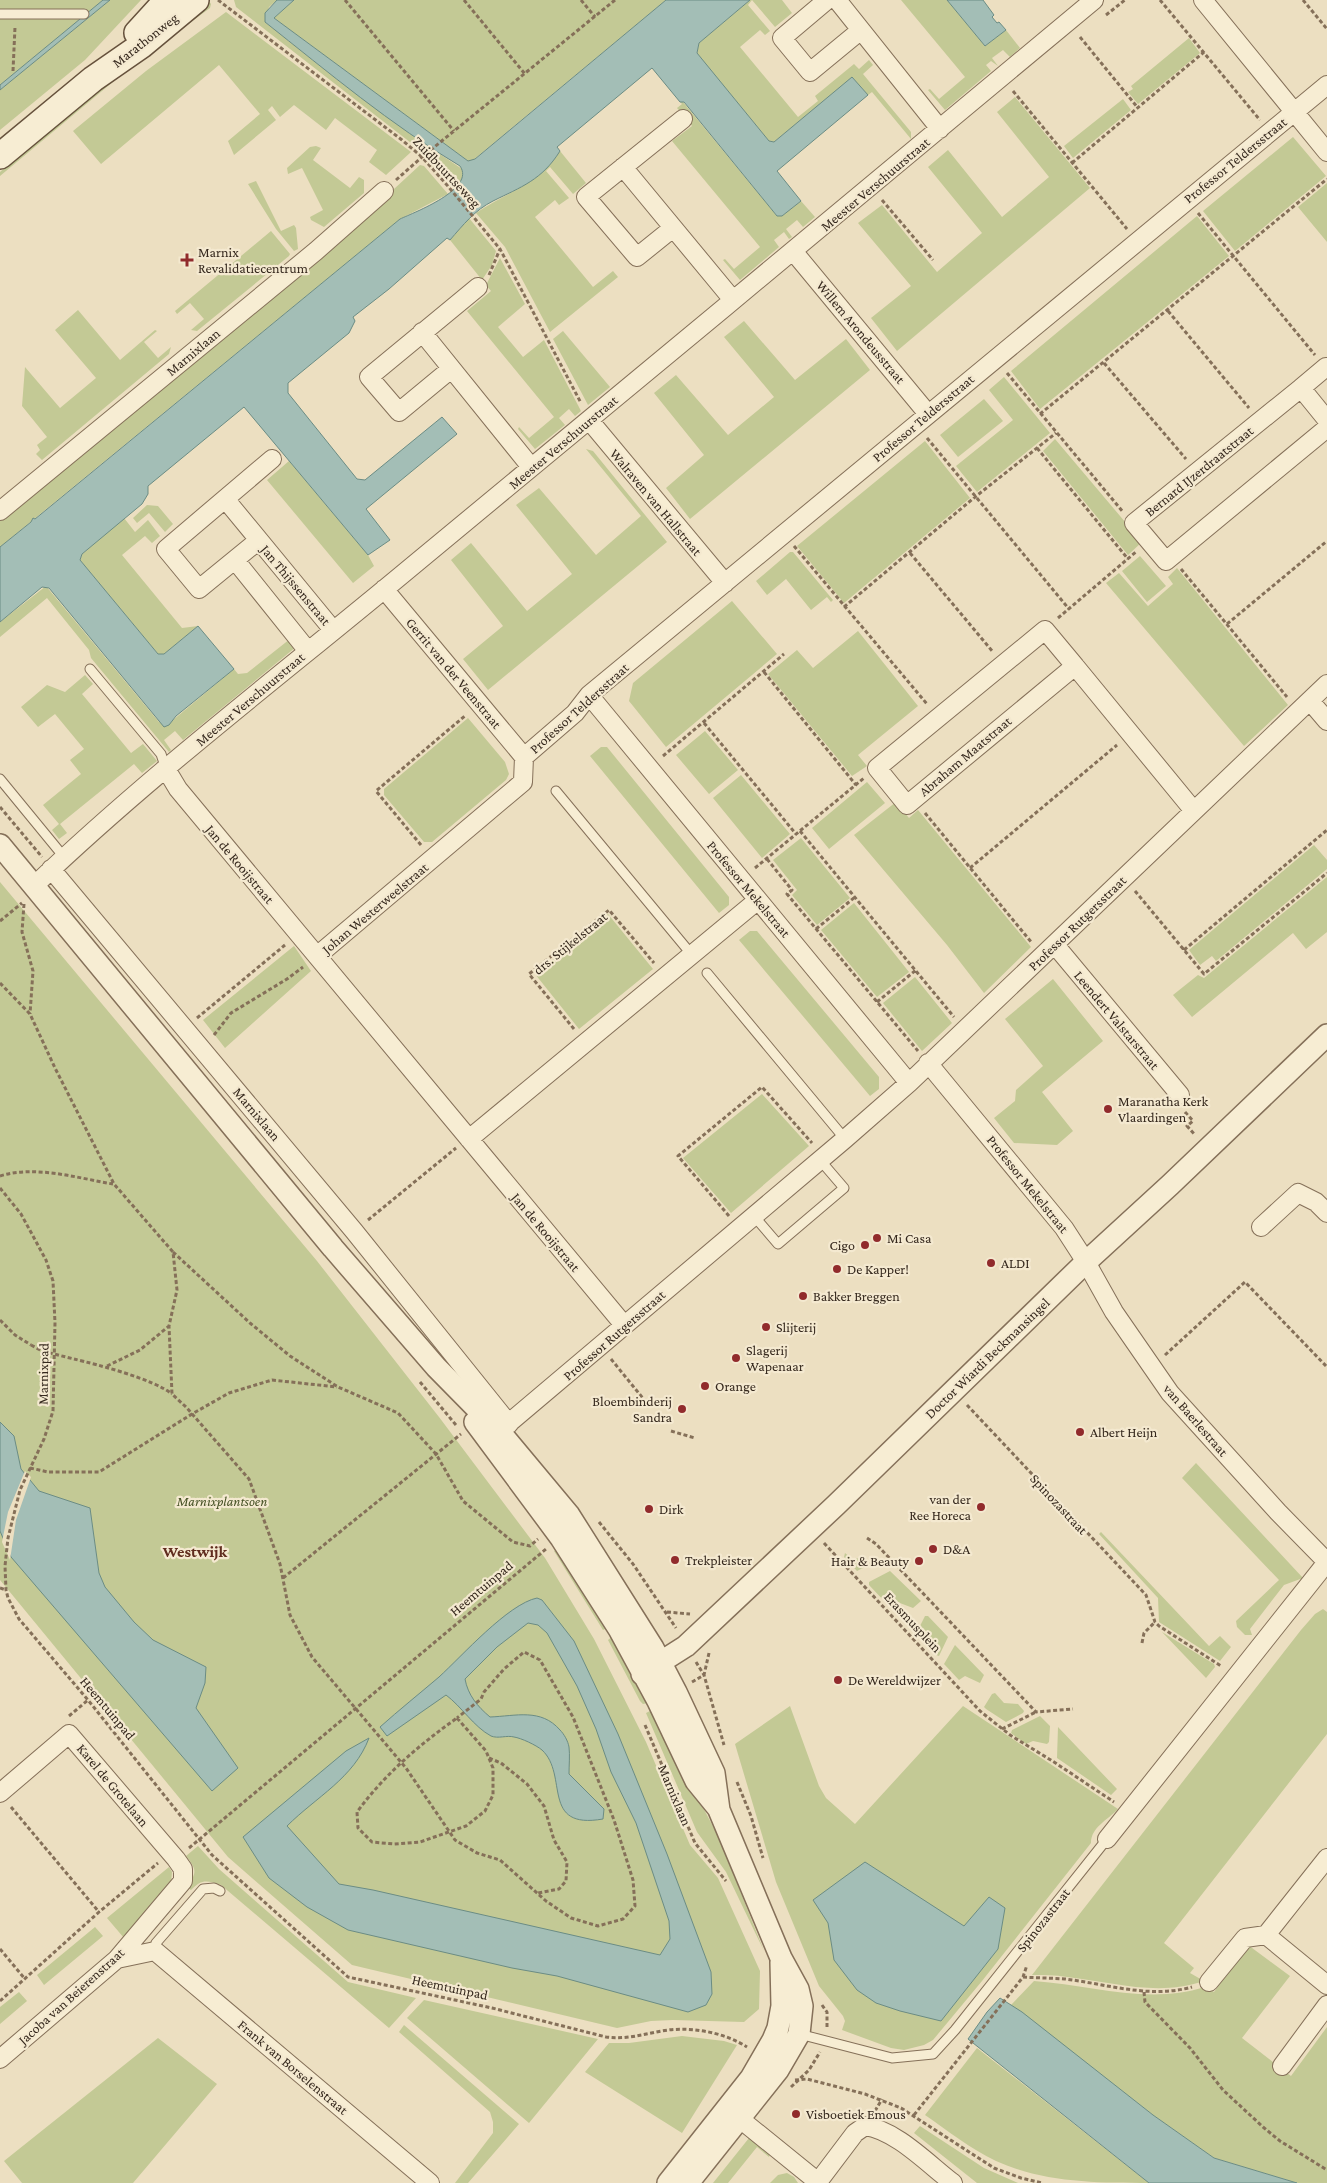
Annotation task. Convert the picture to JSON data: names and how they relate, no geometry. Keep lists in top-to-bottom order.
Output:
{
  "streets": {
    "main road": ["Marathonweg"],
    "street": [
      "Professor Teldersstraat",
      "Meester Verschuurstraat",
      "Willem Arondeusstraat",
      "Marnixlaan",
      "Bernard IJzerdraatstraat",
      "Walraven van Hallstraat",
      "Jan Thijssenstraat",
      "Gerrit van der Veenstraat",
      "Abraham Maatstraat",
      "Jan de Rooijstraat",
      "Professor Mekelstraat",
      "Johan Westerweelstraat",
      "Professor Rutgersstraat",
      "Leendert Valstarstraat",
      "Doctor Wiardi Beckmansingel",
      "van Baerlestraat",
      "Spinozastraat",
      "Karel de Grotelaan",
      "Jacoba van Beierenstraat",
      "Frank van Borselenstraat"
    ],
    "path": [
      "Zuidbuurtseweg",
      "drs. Stijkelstraat",
      "Marnixpad",
      "Heemtuinpad",
      "Erasmusplein"
    ]
  },
  "crossings": [
    ["Professor Teldersstraat", "Willem Arondeusstraat"],
    ["Professor Teldersstraat", "Walraven van Hallstraat"],
    ["Professor Teldersstraat", "Gerrit van der Veenstraat"],
    ["Professor Teldersstraat", "Professor Mekelstraat"],
    ["Professor Teldersstraat", "Johan Westerweelstraat"],
    ["Zuidbuurtseweg", "Meester Verschuurstraat"],
    ["Zuidbuurtseweg", "Walraven van Hallstraat"],
    ["Meester Verschuurstraat", "Willem Arondeusstraat"],
    ["Meester Verschuurstraat", "Marnixlaan"],
    ["Meester Verschuurstraat", "Walraven van Hallstraat"],
    ["Meester Verschuurstraat", "Jan Thijssenstraat"],
    ["Meester Verschuurstraat", "Gerrit van der Veenstraat"],
    ["Meester Verschuurstraat", "Jan de Rooijstraat"],
    ["Marnixlaan", "Professor Rutgersstraat"],
    ["Marnixlaan", "Doctor Wiardi Beckmansingel"],
    ["Marnixlaan", "Spinozastraat"],
    ["Marnixlaan", "Heemtuinpad"],
    ["Gerrit van der Veenstraat", "Johan Westerweelstraat"],
    ["Jan de Rooijstraat", "Johan Westerweelstraat"],
    ["Jan de Rooijstraat", "Professor Rutgersstraat"],
    ["Professor Mekelstraat", "Professor Rutgersstraat"],
    ["Professor Mekelstraat", "Doctor Wiardi Beckmansingel"],
    ["Professor Mekelstraat", "van Baerlestraat"],
    ["Professor Rutgersstraat", "Leendert Valstarstraat"],
    ["Doctor Wiardi Beckmansingel", "van Baerlestraat"],
    ["Doctor Wiardi Beckmansingel", "Spinozastraat"],
    ["Doctor Wiardi Beckmansingel", "Erasmusplein"],
    ["Marnixpad", "Heemtuinpad"],
    ["van Baerlestraat", "Spinozastraat"],
    ["Spinozastraat", "Erasmusplein"],
    ["Karel de Grotelaan", "Jacoba van Beierenstraat"]
  ],
  "districts": ["Westwijk"],
  "parks": ["Marnixplantsoen"],
  "places": {
    "health": ["Marnix Revalidatiecentrum"],
    "other": [
      "Maranatha Kerk Vlaardingen",
      "Mi Casa",
      "Cigo",
      "ALDI",
      "De Kapper!",
      "Bakker Breggen",
      "Slijterij",
      "Slagerij Wapenaar",
      "Orange",
      "Bloembinderij Sandra",
      "Albert Heijn",
      "van der Ree Horeca",
      "Dirk",
      "D&A",
      "Trekpleister",
      "Hair & Beauty",
      "De Wereldwijzer",
      "Visboetiek Emous"
    ]
  }
}
